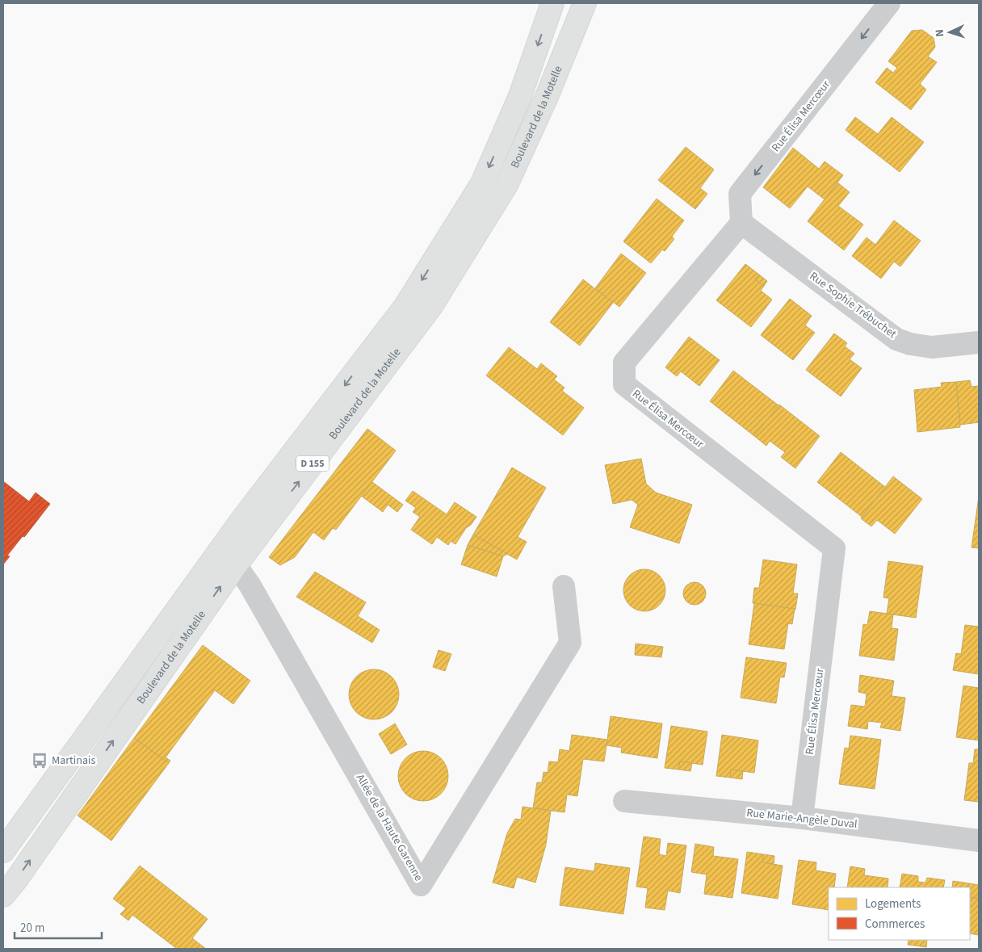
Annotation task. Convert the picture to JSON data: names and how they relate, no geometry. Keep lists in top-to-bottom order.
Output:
{
  "streets": {
    "main road": ["Boulevard de la Motelle", "D 155"],
    "street": [
      "Rue Élisa Mercœur",
      "Rue Sophie Trébuchet",
      "Rue Marie-Angèle Duval",
      "Allée de la Haute Garenne"
    ]
  },
  "crossings": [
    ["Boulevard de la Motelle", "Allée de la Haute Garenne"],
    ["Rue Élisa Mercœur", "Rue Sophie Trébuchet"],
    ["Rue Élisa Mercœur", "Rue Marie-Angèle Duval"]
  ],
  "places": {
    "bus stop": ["Martinais"]
  },
  "legend": ["Logements", "Commerces"],
  "scale_bar": "20 m",
  "north": "left"
}
